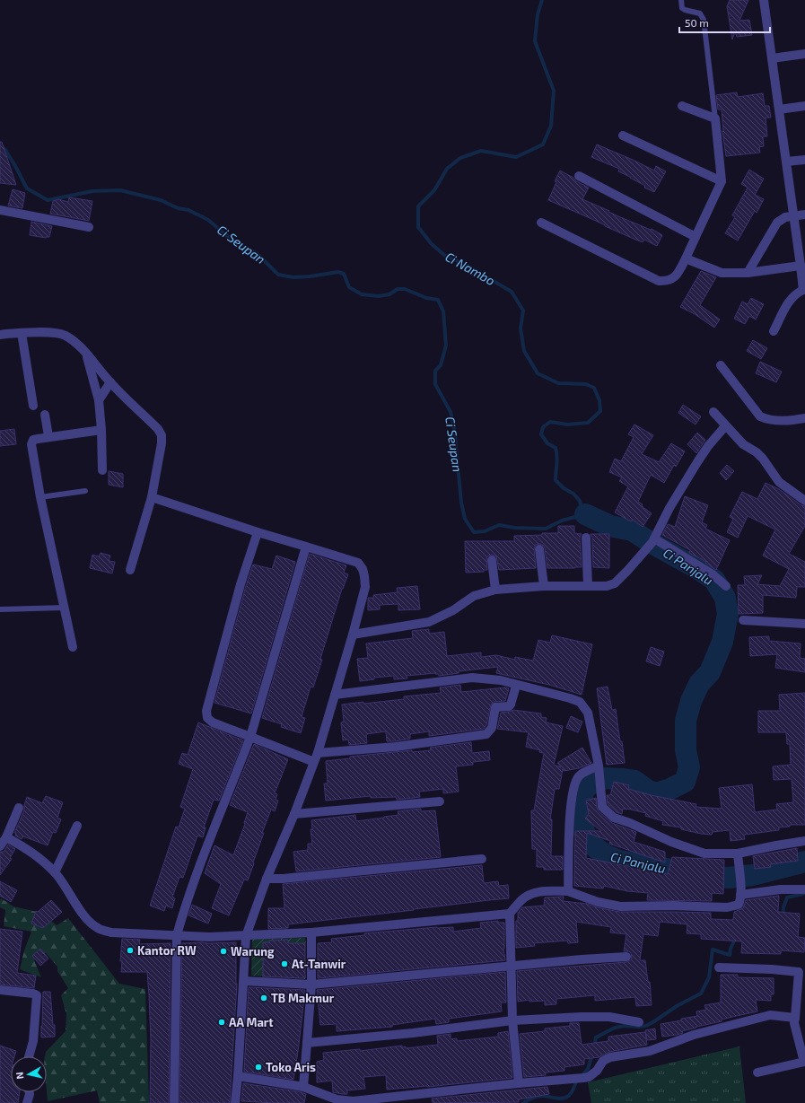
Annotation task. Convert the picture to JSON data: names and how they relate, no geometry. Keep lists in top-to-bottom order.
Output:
{
  "water": ["Ci Seupan", "Ci Nambo", "Ci Panjalu"],
  "places": [
    "Kantor RW",
    "Warung",
    "At-Tanwir",
    "TB Makmur",
    "AA Mart",
    "Toko Aris"
  ],
  "scale_bar": "50 m",
  "north": "left"
}
